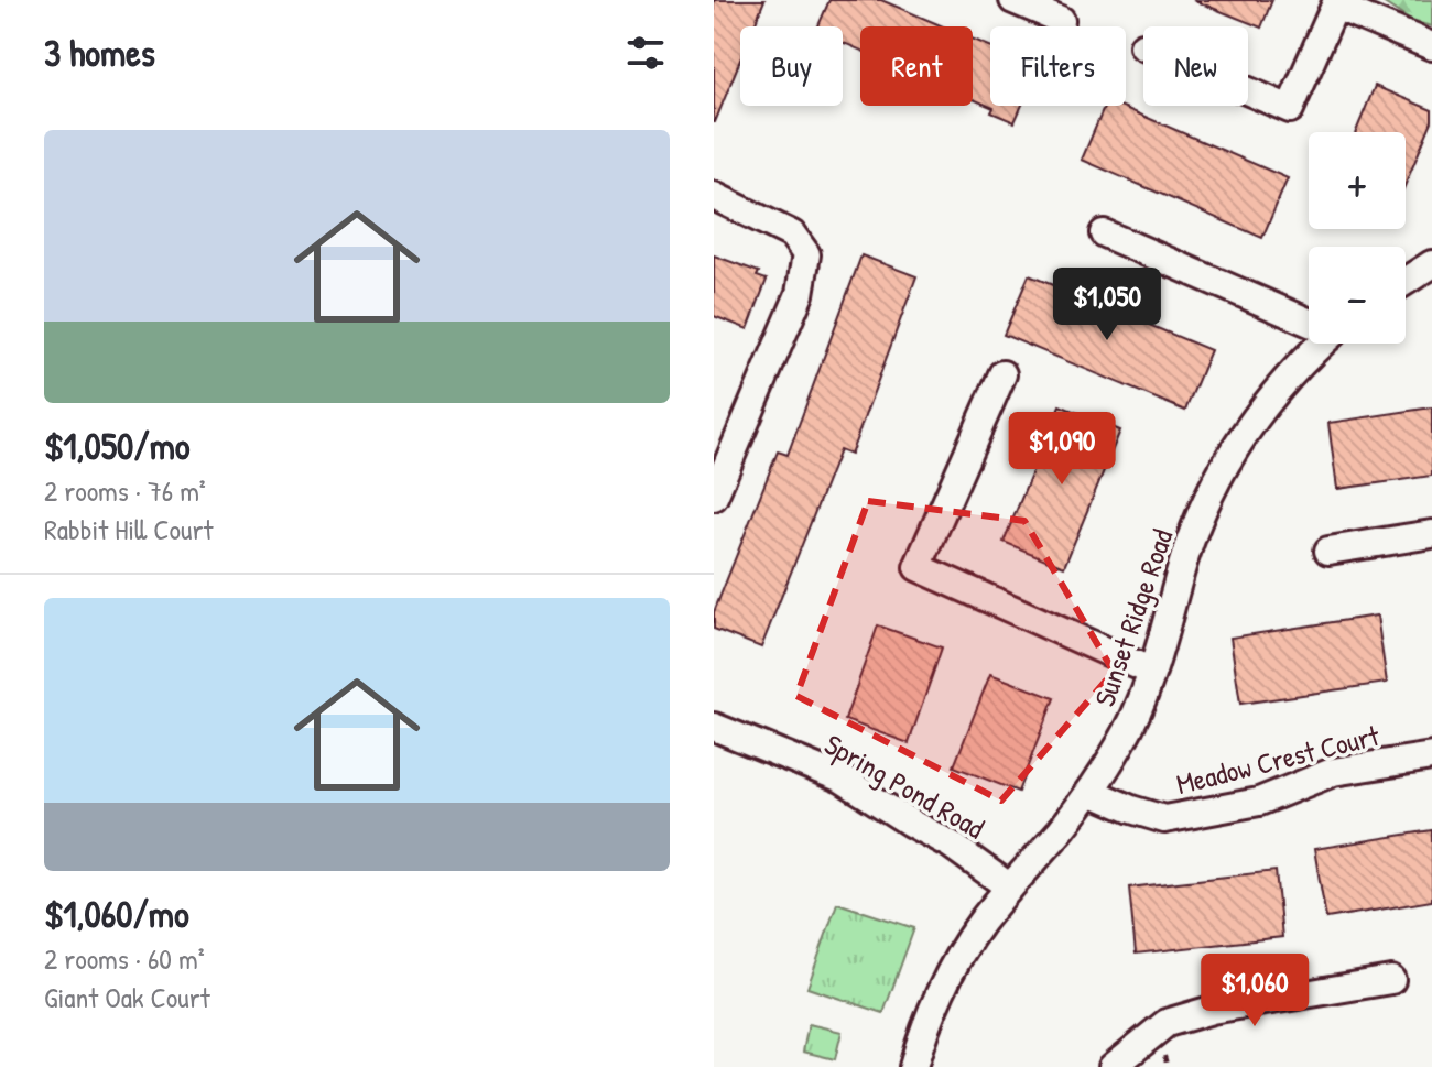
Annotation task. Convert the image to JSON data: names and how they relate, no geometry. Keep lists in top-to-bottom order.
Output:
{
  "streets": {
    "street": ["Sunset Ridge Road", "Meadow Crest Court", "Spring Pond Road"]
  },
  "crossings": [
    ["Sunset Ridge Road", "Meadow Crest Court"],
    ["Sunset Ridge Road", "Spring Pond Road"]
  ],
  "page": {
    "heading": "3 homes",
    "chip": [
      "Buy",
      "Rent",
      "Filters",
      "New"
    ],
    "list": [
      {
        "name": "$1,050/mo",
        "note": "2 rooms · 76 m² · Rabbit Hill Court"
      },
      {
        "name": "$1,060/mo",
        "note": "2 rooms · 60 m² · Giant Oak Court"
      }
    ],
    "map_buttons": ["+", "−"],
    "price": ["$1,050", "$1,090", "$1,060"]
  }
}
